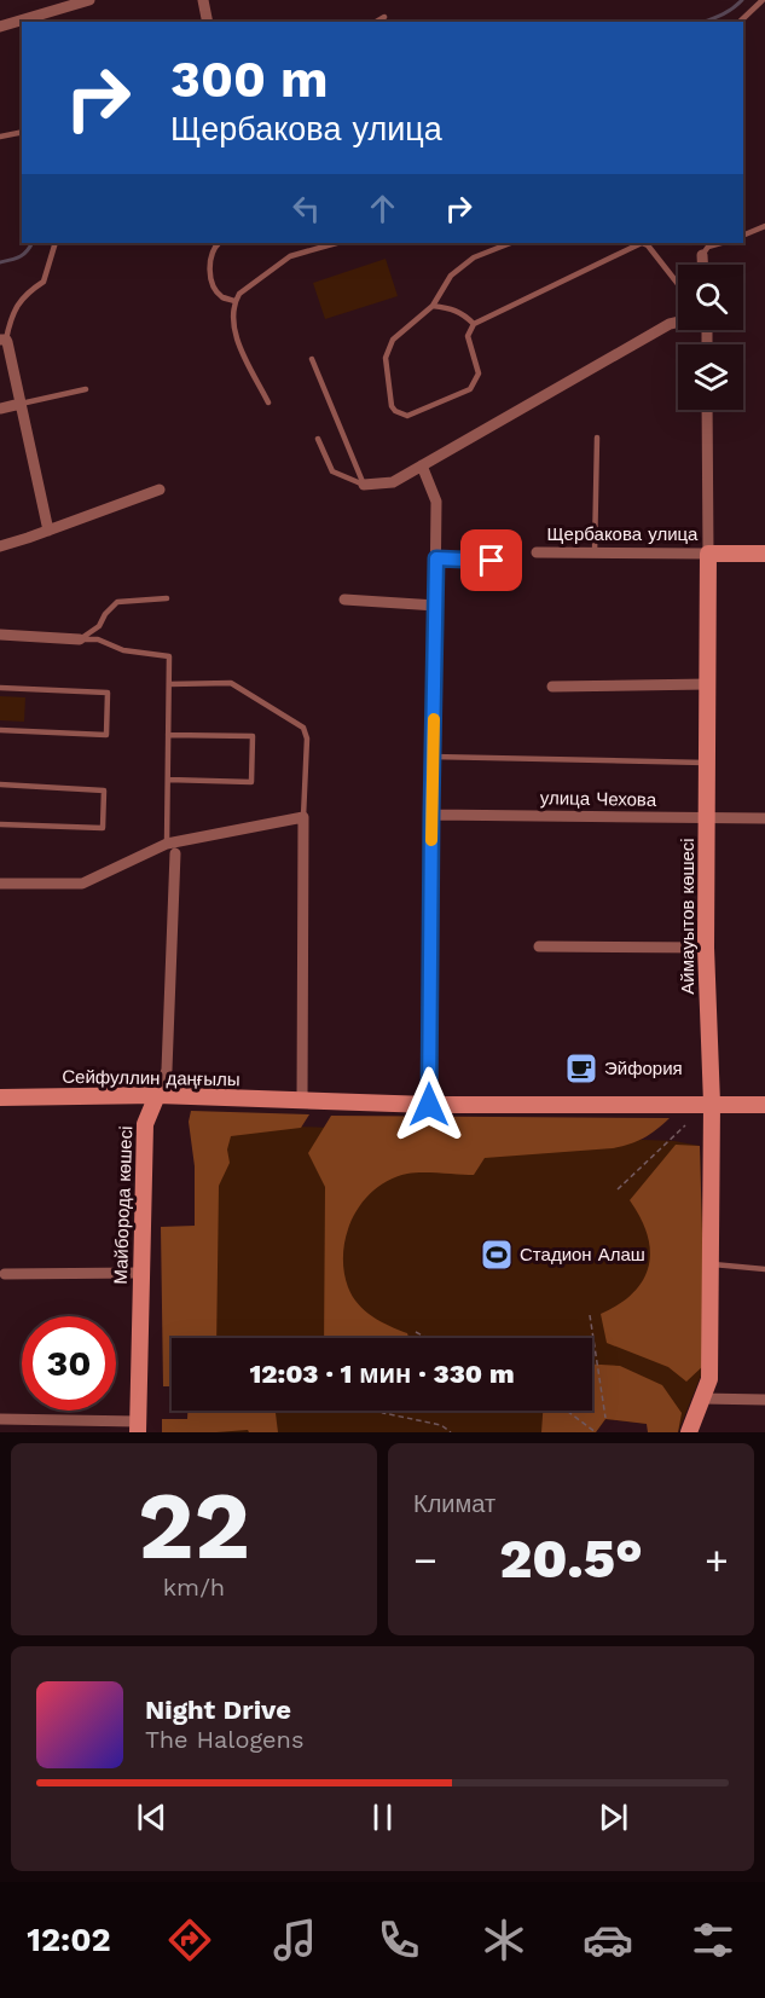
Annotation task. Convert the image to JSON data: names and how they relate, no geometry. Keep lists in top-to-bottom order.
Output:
{
  "streets": {
    "street": [
      "Щербакова улица",
      "улица Чехова",
      "Аймауытов көшесі",
      "Сейфуллин даңғылы",
      "Майборода көшесі"
    ]
  },
  "crossings": [
    ["Щербакова улица", "Аймауытов көшесі"],
    ["улица Чехова", "Аймауытов көшесі"],
    ["Сейфуллин даңғылы", "Майборода көшесі"]
  ],
  "places": {
    "cafe": ["Эйфория"],
    "sports": ["Стадион Алаш"]
  },
  "page": {
    "turn": ["300 m", "Щербакова улица"],
    "limit": "30",
    "trip": "12:03 · 1 мин · 330 m",
    "tile": [
      ["22", "km/h"],
      "Климат"
    ],
    "heat": ["−", "20.5°", "+"],
    "song": ["Night Drive", "The Halogens"],
    "tabs": "12:02"
  }
}
